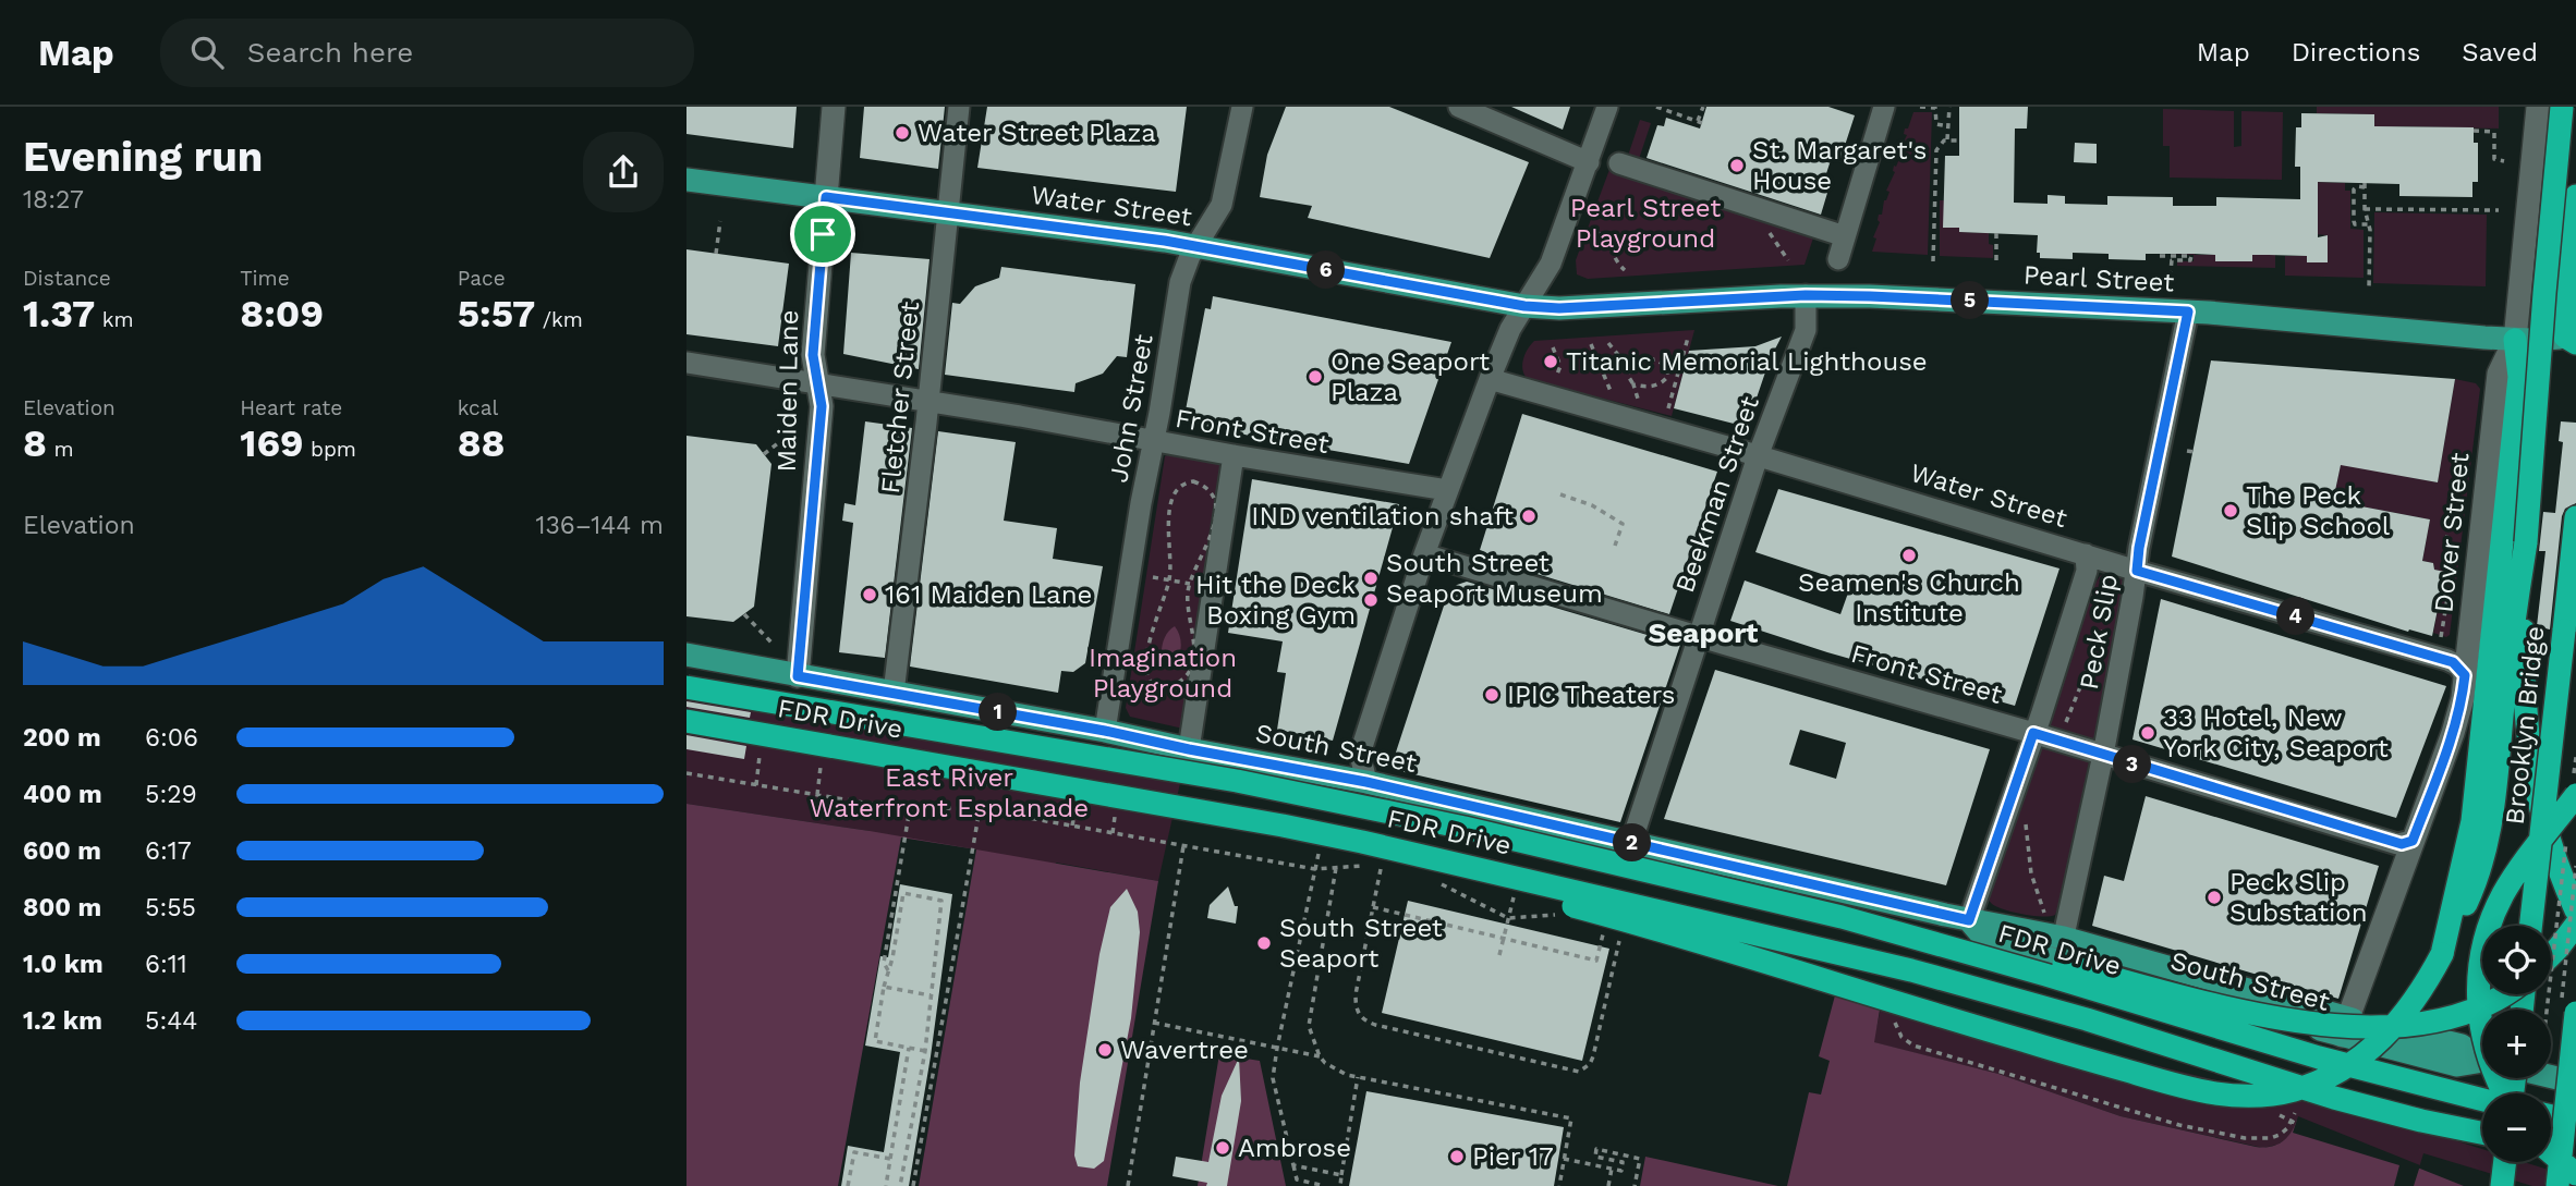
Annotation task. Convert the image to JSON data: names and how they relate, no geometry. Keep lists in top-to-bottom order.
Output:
{
  "streets": {
    "highway": ["FDR Drive", "Brooklyn Bridge"],
    "main road": [
      "Water Street",
      "Pearl Street",
      "Maiden Lane",
      "Dover Street",
      "South Street"
    ],
    "street": [
      "Fletcher Street",
      "John Street",
      "Front Street",
      "Beekman Street",
      "Peck Slip"
    ]
  },
  "crossings": [
    ["Water Street", "Pearl Street"],
    ["Water Street", "Maiden Lane"],
    ["Water Street", "Fletcher Street"],
    ["Water Street", "John Street"],
    ["Water Street", "Beekman Street"],
    ["Water Street", "Dover Street"],
    ["Water Street", "Peck Slip"],
    ["Pearl Street", "Beekman Street"],
    ["Pearl Street", "Dover Street"],
    ["Pearl Street", "Peck Slip"],
    ["Maiden Lane", "Front Street"],
    ["Maiden Lane", "South Street"],
    ["Fletcher Street", "Front Street"],
    ["Fletcher Street", "South Street"],
    ["John Street", "Front Street"],
    ["John Street", "South Street"],
    ["Front Street", "Beekman Street"],
    ["Front Street", "Dover Street"],
    ["Front Street", "Peck Slip"],
    ["Beekman Street", "South Street"],
    ["Dover Street", "South Street"],
    ["Peck Slip", "South Street"]
  ],
  "districts": ["Seaport"],
  "parks": ["Pearl Street Playground", "Imagination Playground", "East River Waterfront Esplanade"],
  "places": [
    "Water Street Plaza",
    "St. Margaret's House",
    "Titanic Memorial Lighthouse",
    "One Seaport Plaza",
    "The Peck Slip School",
    "IND ventilation shaft",
    "Seamen's Church Institute",
    "South Street Seaport Museum",
    "161 Maiden Lane",
    "Hit the Deck Boxing Gym",
    "IPIC Theaters",
    "33 Hotel, New York City, Seaport",
    "Peck Slip Substation",
    "South Street Seaport",
    "Wavertree",
    "Ambrose",
    "Pier 17"
  ],
  "page": {
    "header": "Map",
    "search": "Search here",
    "nav": ["Map", "Directions", "Saved"],
    "heading": ["Evening run", "18:27"],
    "stats": [
      ["Distance", "1.37 km"],
      ["Time", "8:09"],
      ["Pace", "5:57 /km"],
      ["Elevation", "8 m"],
      ["Heart rate", "169 bpm"],
      ["kcal", "88"]
    ],
    "pins": [
      "6",
      "5",
      "4",
      "1",
      "3",
      "2"
    ],
    "chart": ["Elevation", "136–144 m"],
    "list": [
      {
        "name": "200 m",
        "note": "6:06"
      },
      {
        "name": "400 m",
        "note": "5:29"
      },
      {
        "name": "600 m",
        "note": "6:17"
      },
      {
        "name": "800 m",
        "note": "5:55"
      },
      {
        "name": "1.0 km",
        "note": "6:11"
      },
      {
        "name": "1.2 km",
        "note": "5:44"
      }
    ],
    "map_buttons": ["+", "−"]
  }
}
